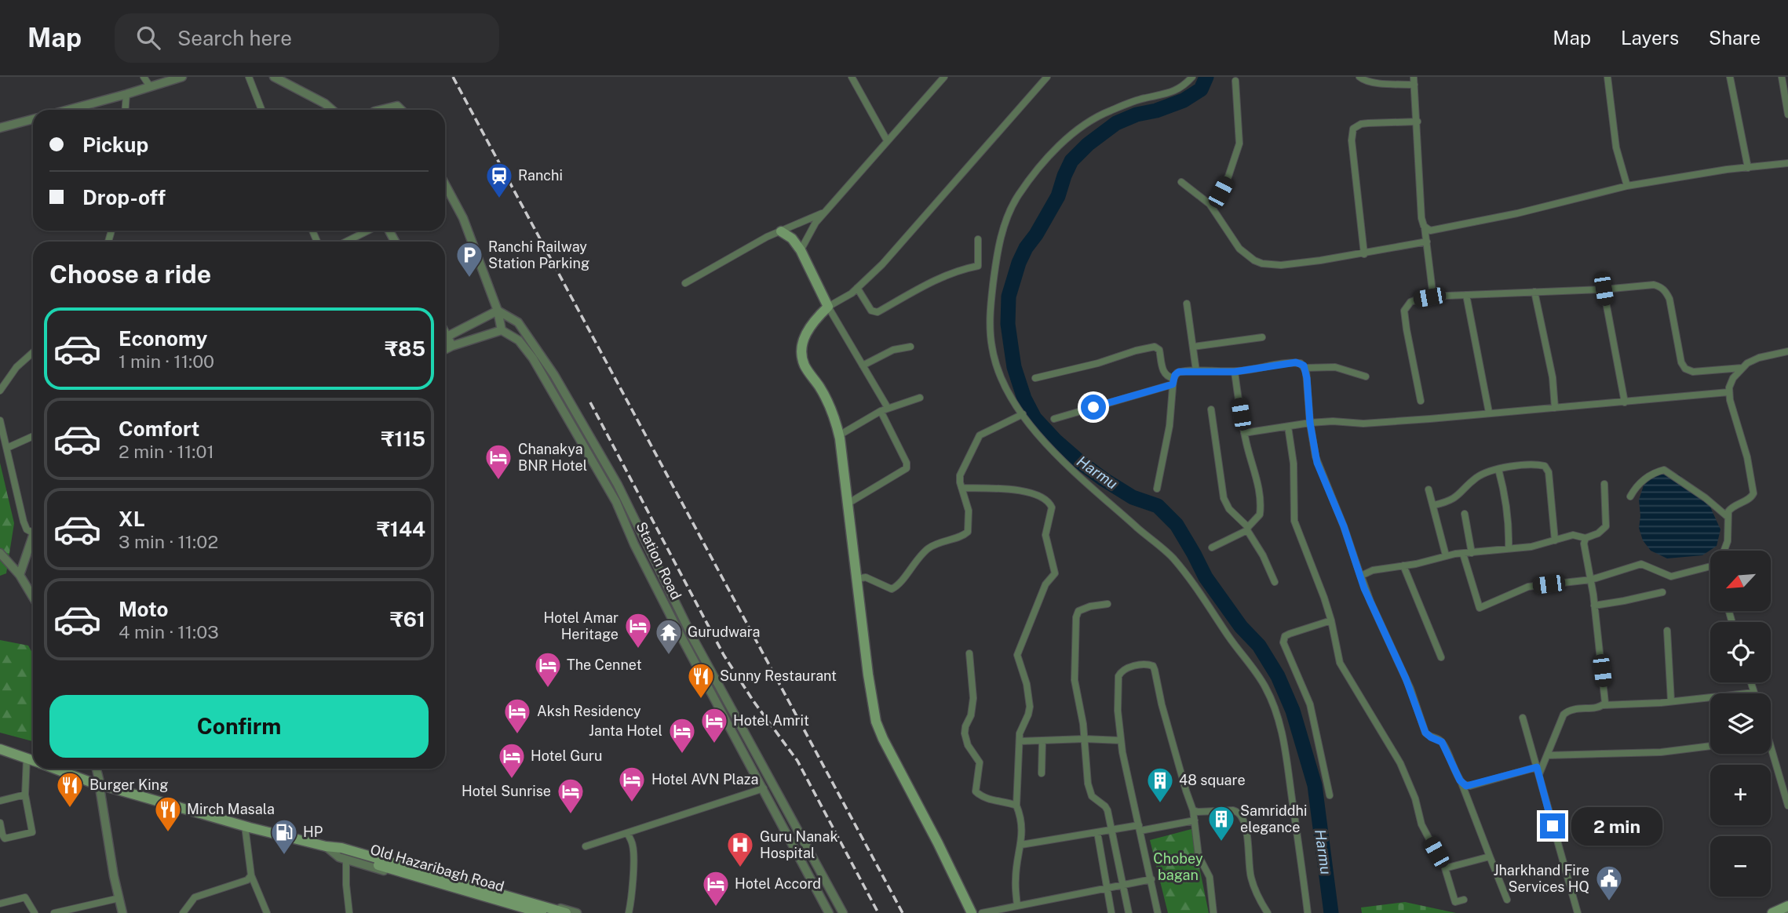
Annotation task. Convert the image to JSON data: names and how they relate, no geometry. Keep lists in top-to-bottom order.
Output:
{
  "streets": {
    "main road": ["Old Hazaribagh Road"],
    "street": ["Station Road"]
  },
  "water": ["Harmu"],
  "parks": ["Chobey bagan"],
  "places": {
    "station": ["Ranchi"],
    "parking": ["Ranchi Railway Station Parking"],
    "hotel": [
      "Chanakya BNR Hotel",
      "Hotel Amar Heritage",
      "The Cennet",
      "Aksh Residency",
      "Hotel Amrit",
      "Janta Hotel",
      "Hotel Guru",
      "Hotel AVN Plaza",
      "Hotel Sunrise",
      "Hotel Accord"
    ],
    "temple": ["Gurudwara"],
    "restaurant": ["Sunny Restaurant", "Burger King", "Mirch Masala"],
    "building": ["48 square", "Samriddhi elegance"],
    "fuel station": ["HP"],
    "hospital": ["Guru Nanak Hospital"],
    "public building": ["Jharkhand Fire Services HQ"]
  },
  "north": "bottom left",
  "page": {
    "header": "Map",
    "search": "Search here",
    "nav": ["Map", "Layers", "Share"],
    "banner": ["Pickup", "Drop-off"],
    "heading": "Choose a ride",
    "list": [
      {
        "name": "Economy",
        "note": "1 min · 11:00",
        "value": "₹85"
      },
      {
        "name": "Comfort",
        "note": "2 min · 11:01",
        "value": "₹115"
      },
      {
        "name": "XL",
        "note": "3 min · 11:02",
        "value": "₹144"
      },
      {
        "name": "Moto",
        "note": "4 min · 11:03",
        "value": "₹61"
      }
    ],
    "map_buttons": ["+", "−"],
    "buttons": "Confirm",
    "bubble": "2 min"
  }
}
